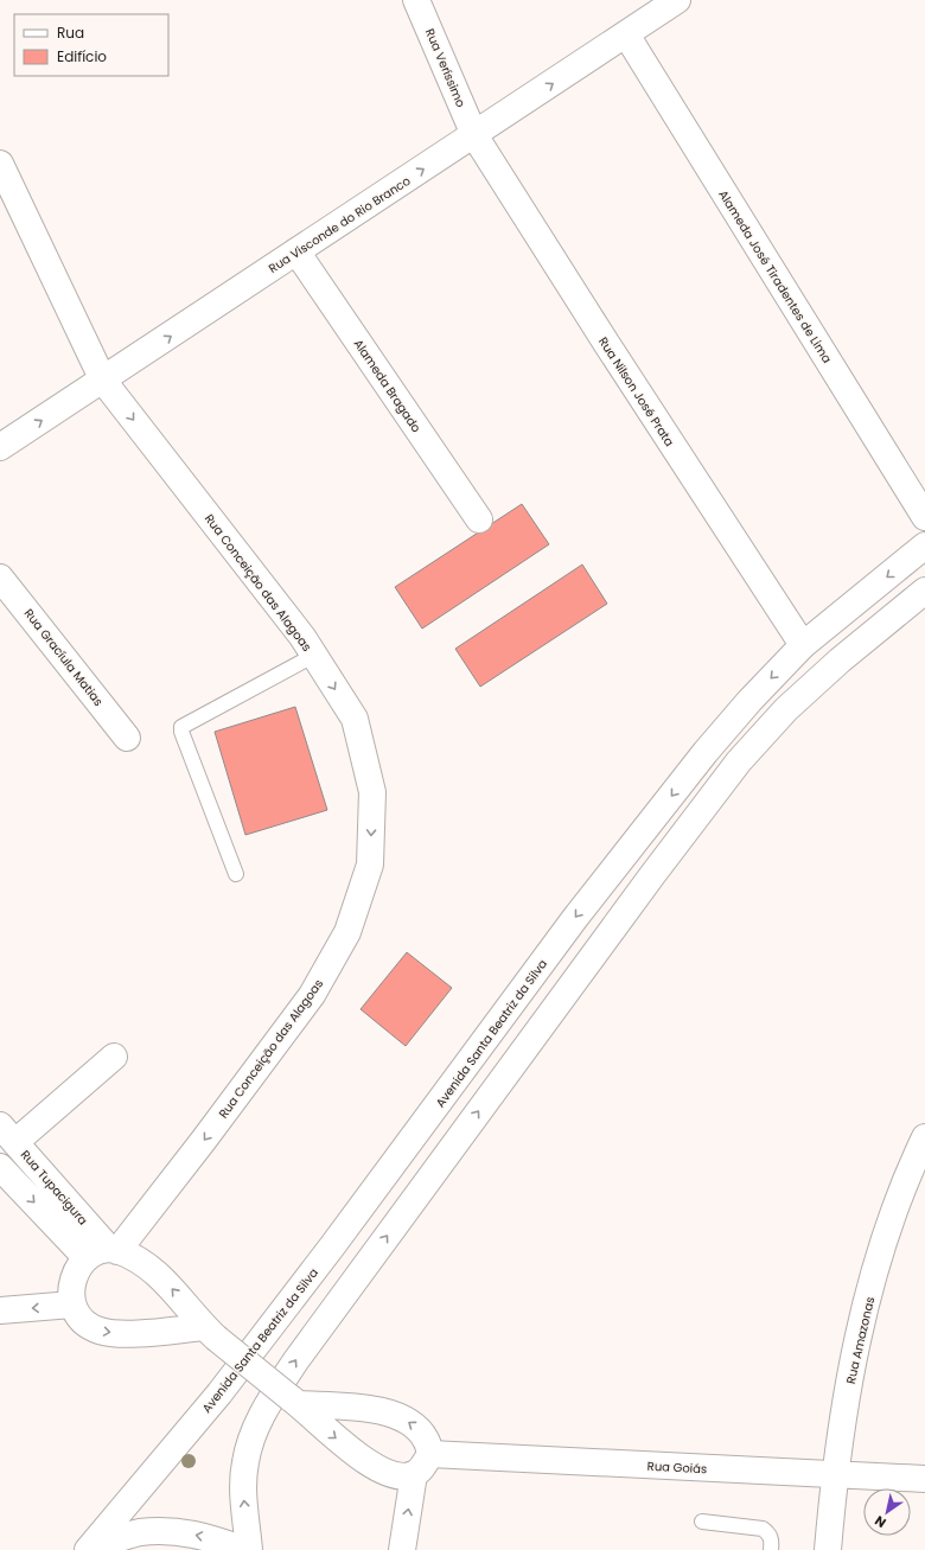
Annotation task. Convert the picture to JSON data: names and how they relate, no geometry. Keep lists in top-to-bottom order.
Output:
{
  "streets": {
    "street": [
      "Rua Veríssimo",
      "Rua Visconde do Rio Branco",
      "Alameda José Tiradentes de Lima",
      "Alameda Bragado",
      "Rua Nilson José Prata",
      "Rua Conceição das Alagoas",
      "Rua Gracíula Matias",
      "Avenida Santa Beatriz da Silva",
      "Rua Tupacigura",
      "Rua Amazonas",
      "Rua Goiás"
    ]
  },
  "crossings": [
    ["Rua Veríssimo", "Rua Visconde do Rio Branco"],
    ["Rua Veríssimo", "Rua Nilson José Prata"],
    ["Rua Visconde do Rio Branco", "Alameda José Tiradentes de Lima"],
    ["Rua Visconde do Rio Branco", "Alameda Bragado"],
    ["Rua Visconde do Rio Branco", "Rua Nilson José Prata"],
    ["Rua Visconde do Rio Branco", "Rua Conceição das Alagoas"],
    ["Rua Nilson José Prata", "Avenida Santa Beatriz da Silva"],
    ["Rua Conceição das Alagoas", "Rua Tupacigura"],
    ["Rua Amazonas", "Rua Goiás"]
  ],
  "one_way": ["Rua Visconde do Rio Branco", "Rua Conceição das Alagoas"],
  "legend": ["Rua", "Edifício"],
  "north": "bottom left"
}
